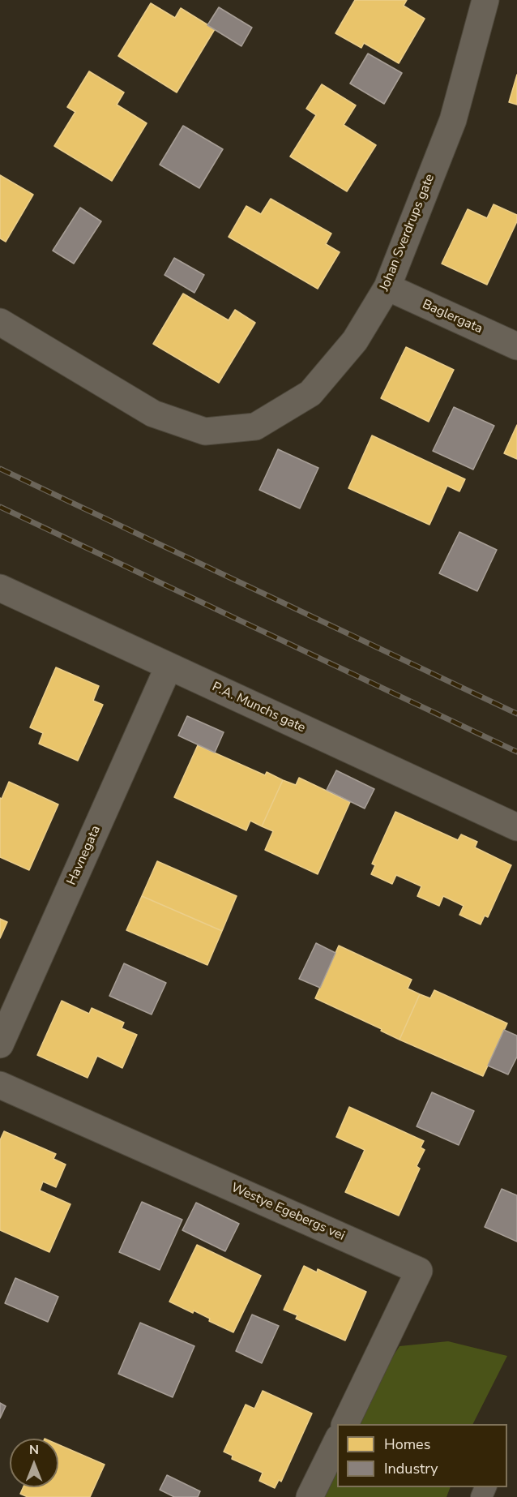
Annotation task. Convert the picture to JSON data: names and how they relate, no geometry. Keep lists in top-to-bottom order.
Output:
{
  "streets": {
    "street": [
      "Johan Sverdrups gate",
      "Baglergata",
      "P.A. Munchs gate",
      "Havnegata",
      "Westye Egebergs vei"
    ]
  },
  "crossings": [
    ["Johan Sverdrups gate", "Baglergata"],
    ["P.A. Munchs gate", "Havnegata"]
  ],
  "legend": ["Homes", "Industry"],
  "north": "top"
}
